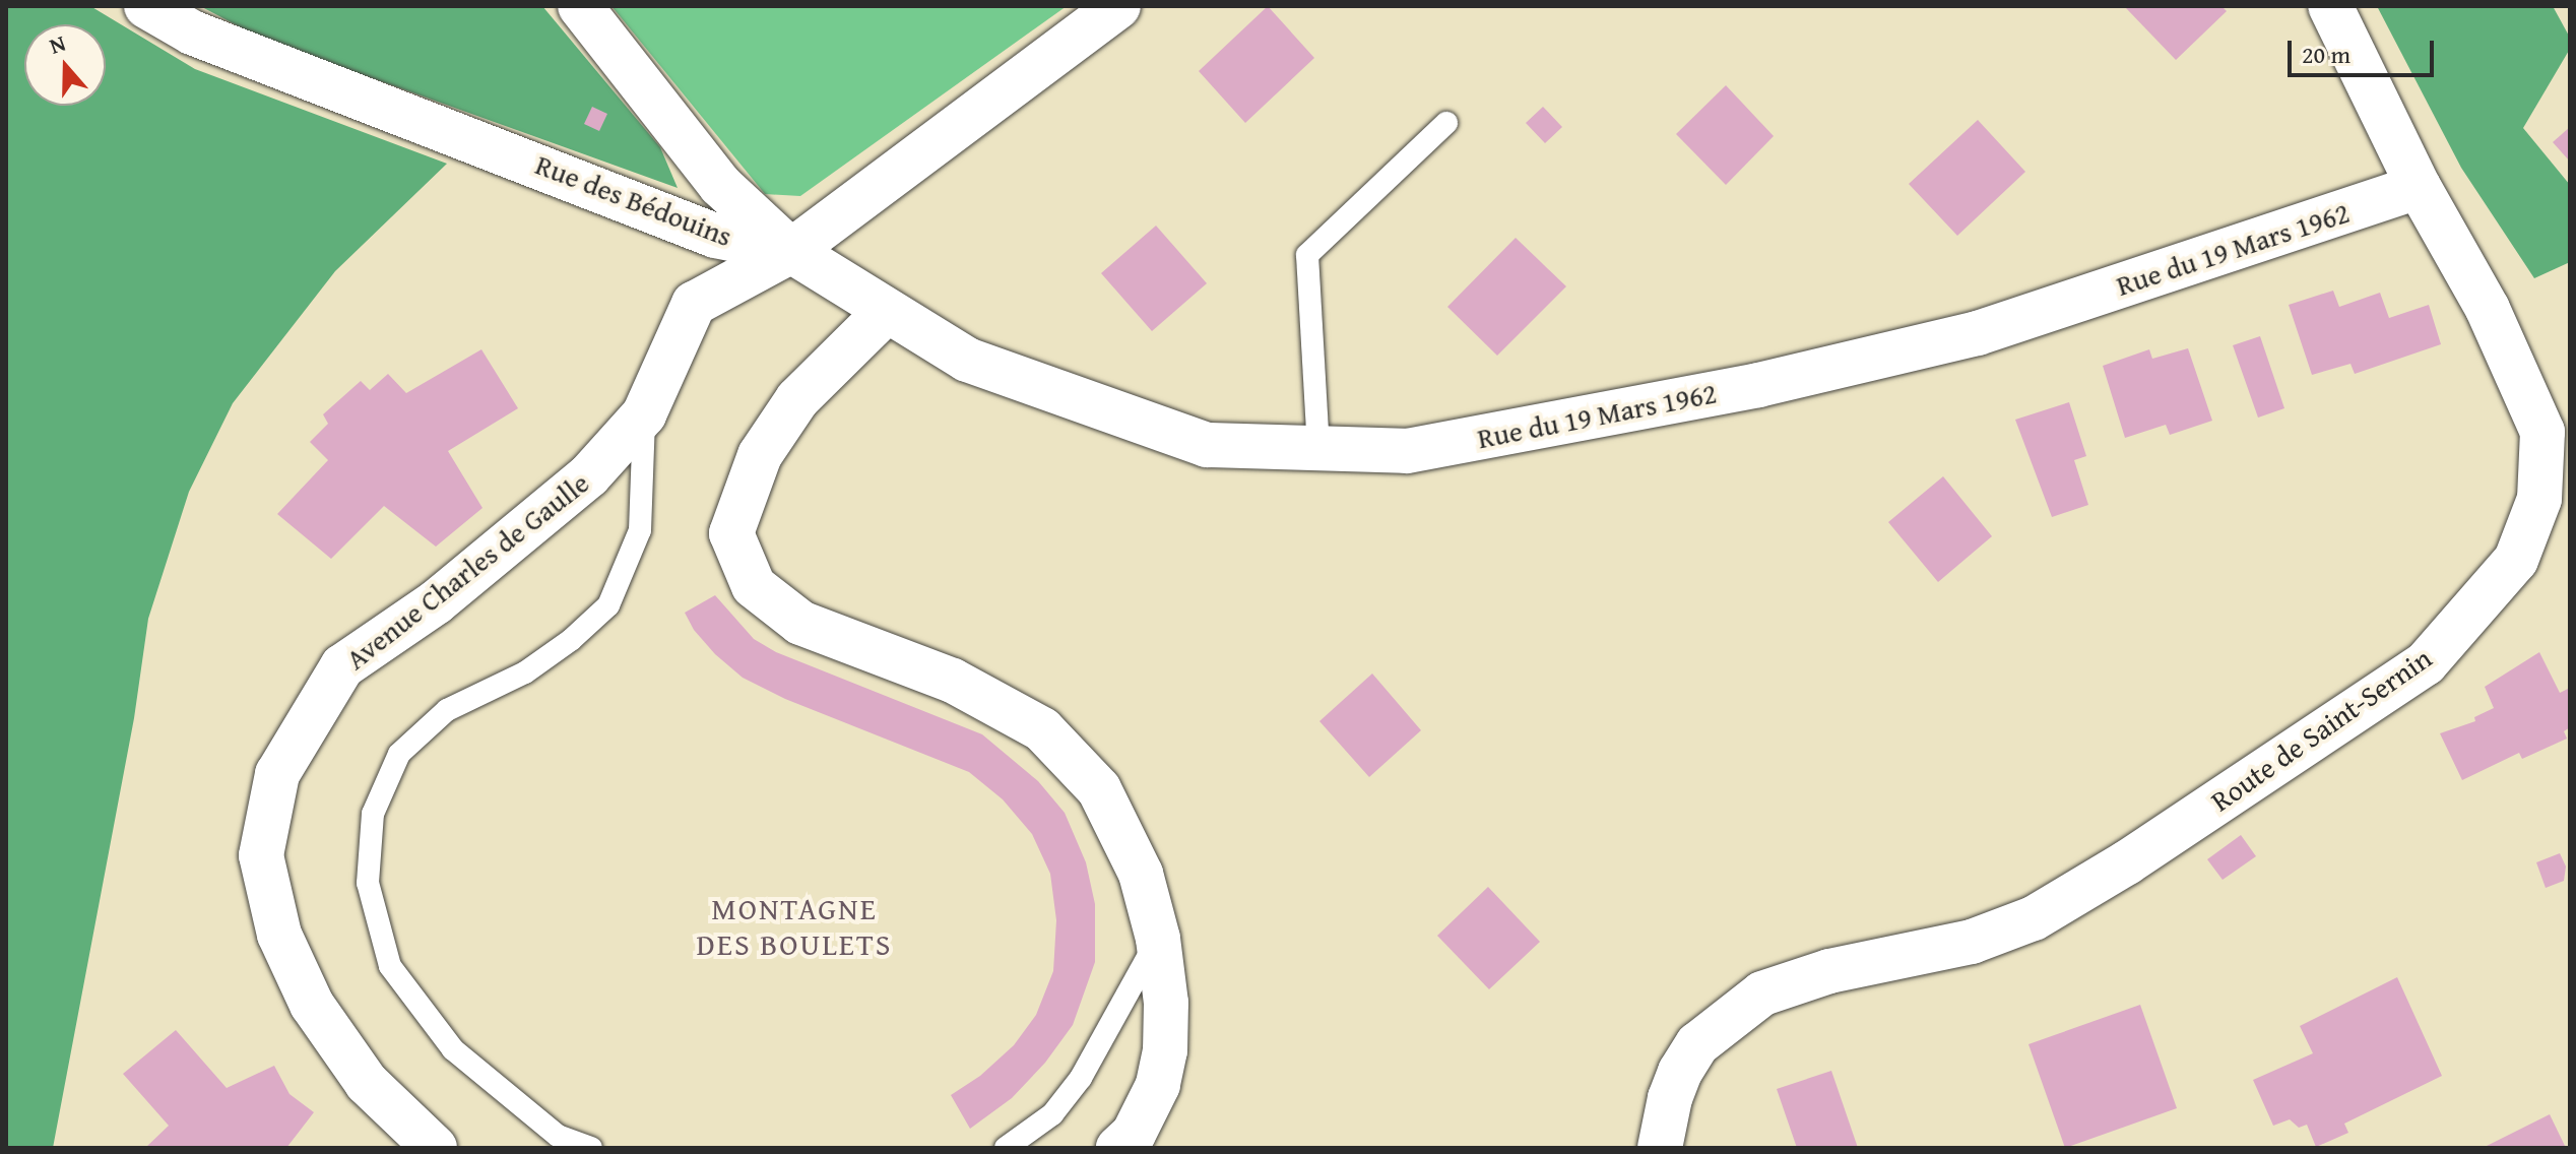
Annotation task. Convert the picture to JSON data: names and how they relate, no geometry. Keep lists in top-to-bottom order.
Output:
{
  "streets": {
    "street": [
      "Rue des Bédouins",
      "Rue du 19 Mars 1962",
      "Avenue Charles de Gaulle",
      "Route de Saint-Sernin"
    ]
  },
  "crossings": [
    ["Rue des Bédouins", "Rue du 19 Mars 1962"],
    ["Rue des Bédouins", "Avenue Charles de Gaulle"],
    ["Rue du 19 Mars 1962", "Avenue Charles de Gaulle"],
    ["Rue du 19 Mars 1962", "Route de Saint-Sernin"]
  ],
  "districts": ["MONTAGNE DES BOULETS"],
  "scale_bar": "20 m",
  "north": "top"
}
